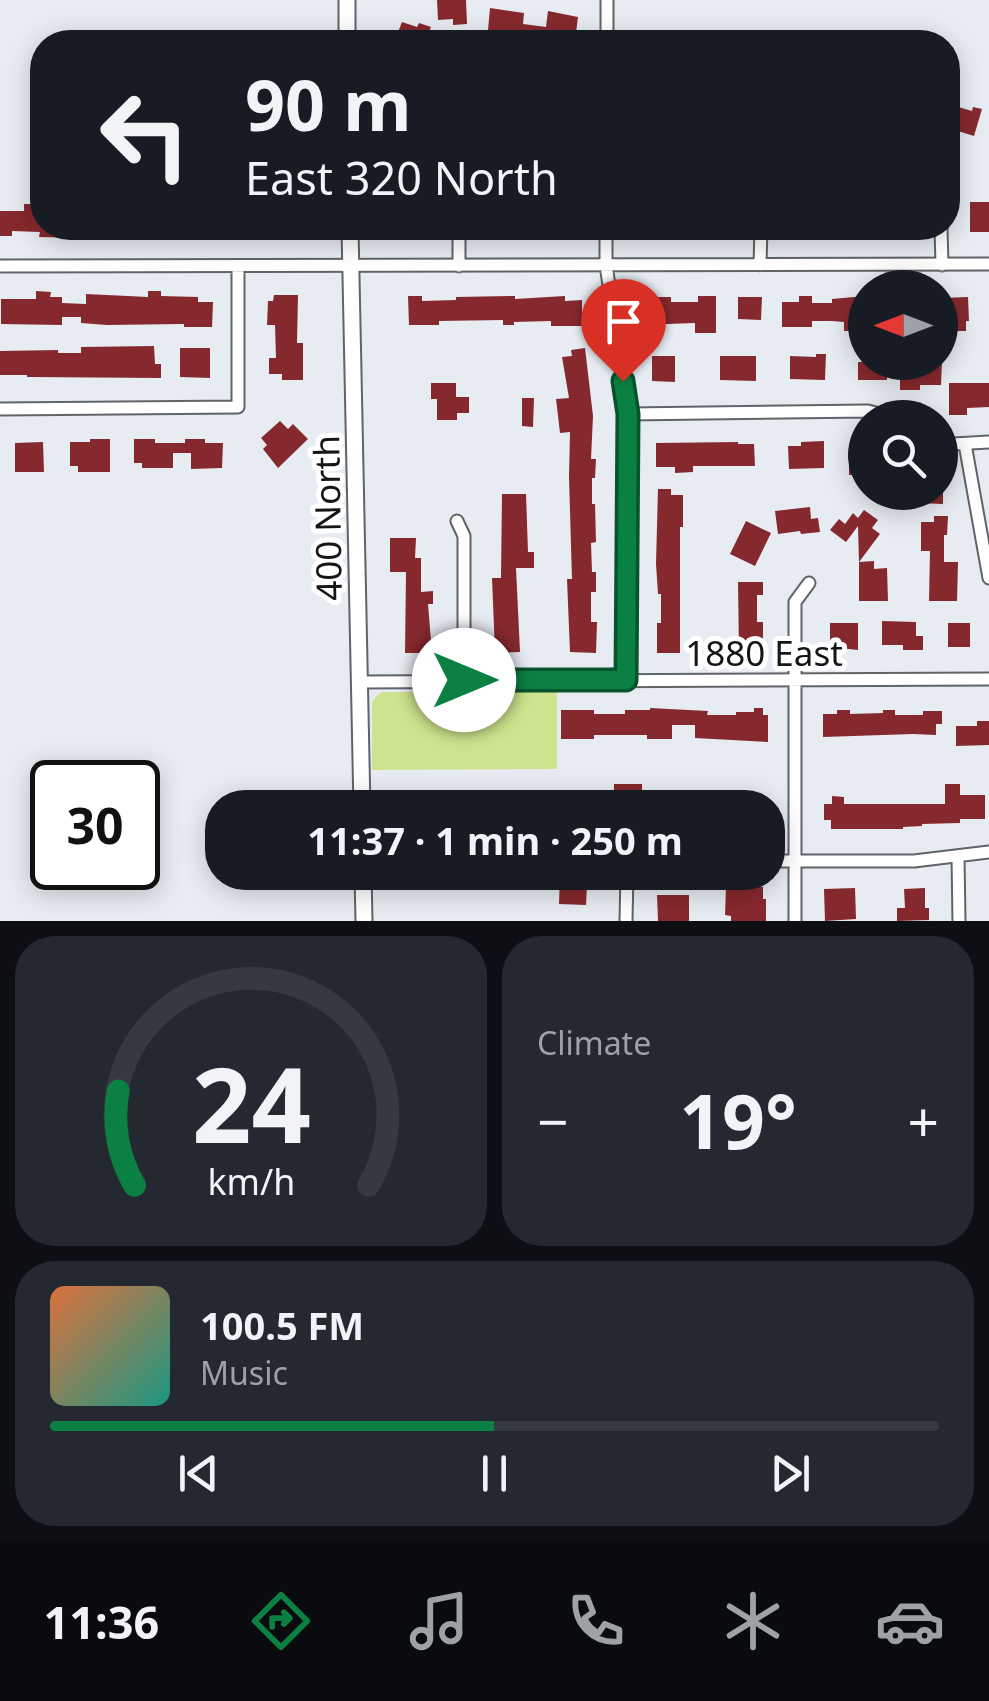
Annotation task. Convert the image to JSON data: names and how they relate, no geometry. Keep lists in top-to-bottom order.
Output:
{
  "streets": {
    "main road": ["400 North"],
    "street": ["1880 East"]
  },
  "crossings": [
    ["400 North", "1880 East"]
  ],
  "north": "left",
  "page": {
    "turn": ["90 m", "East 320 North"],
    "limit": "30",
    "trip": "11:37 · 1 min · 250 m",
    "tile": "Climate",
    "heat": ["−", "19°", "+"],
    "song": ["100.5 FM", "Music"],
    "tabs": "11:36",
    "gauge": ["24", "km/h"]
  }
}
